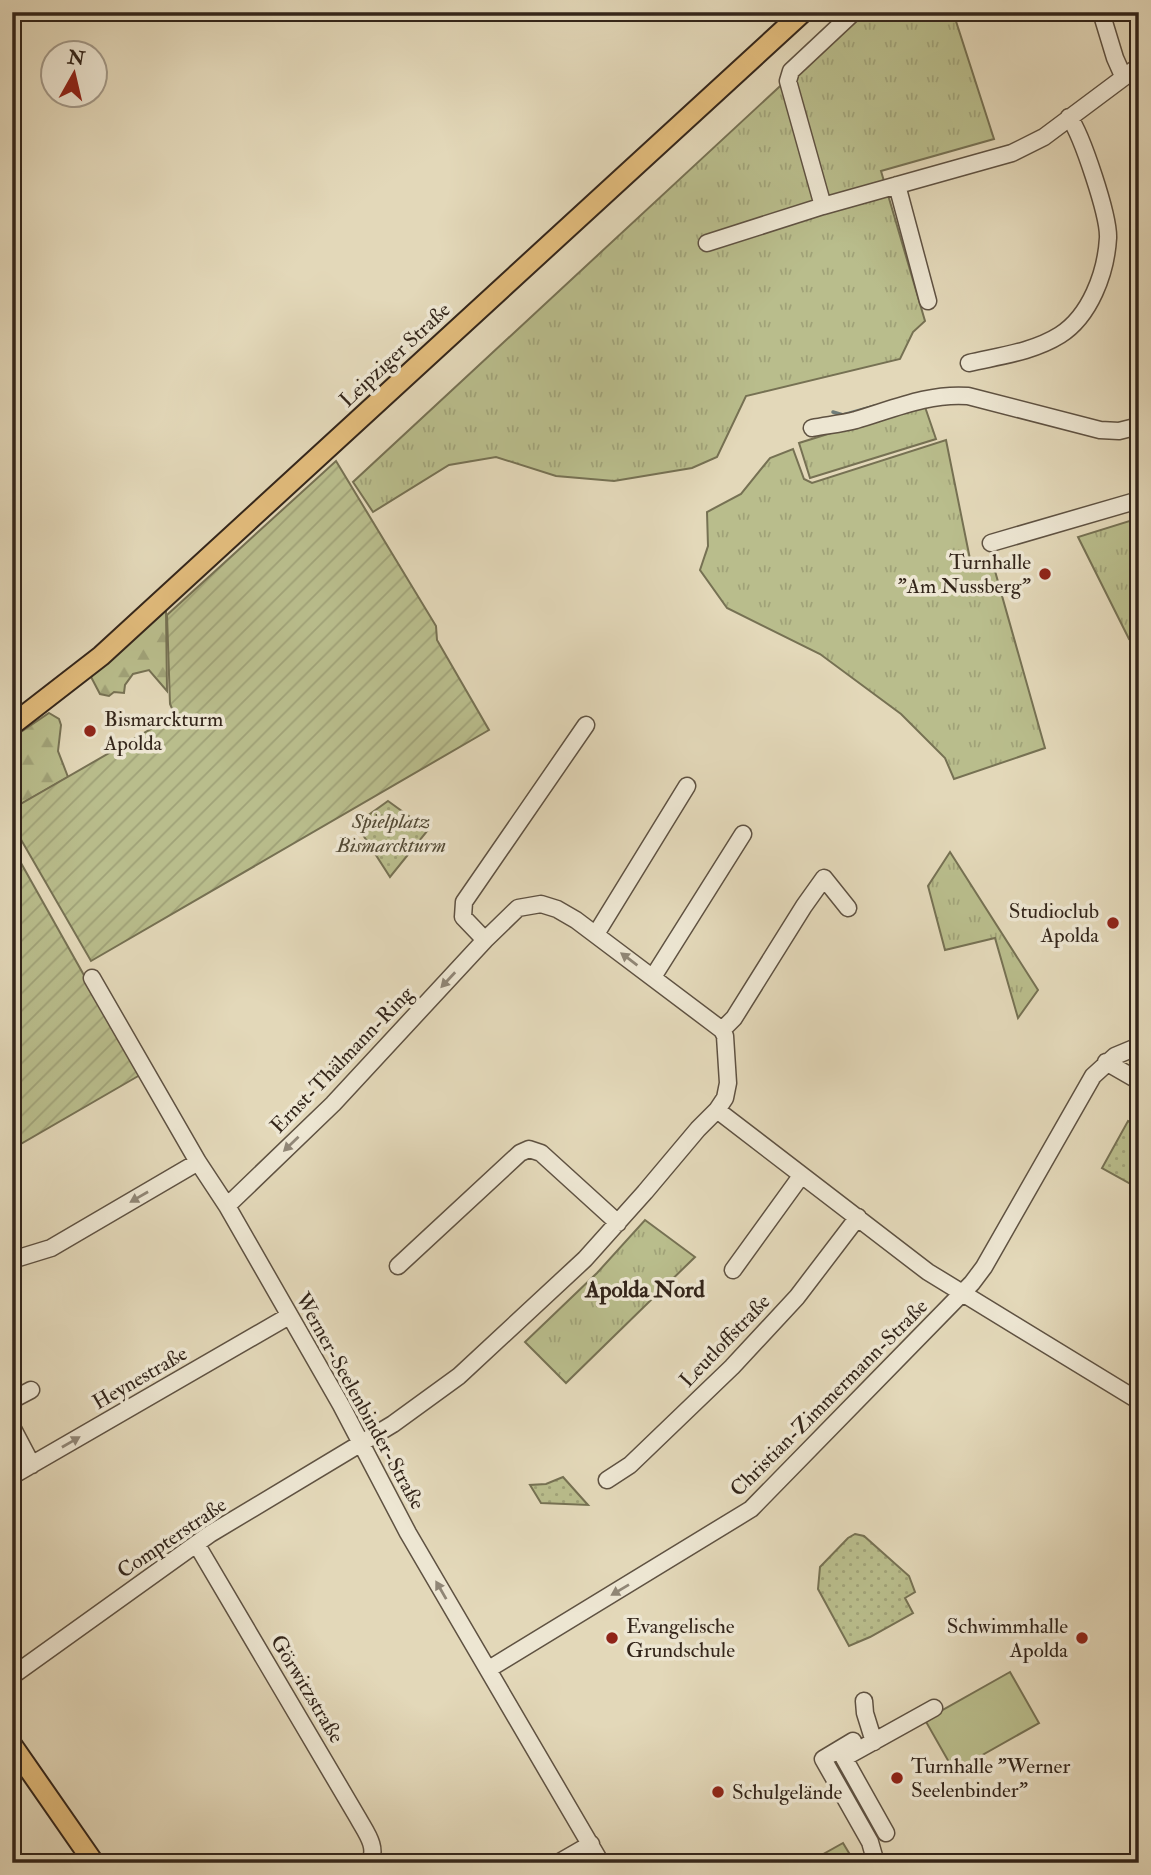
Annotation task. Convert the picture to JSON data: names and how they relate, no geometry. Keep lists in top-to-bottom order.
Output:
{
  "streets": {
    "main road": ["Leipziger Straße"],
    "street": [
      "Ernst-Thälmann-Ring",
      "Leutloffstraße",
      "Heynestraße",
      "Christian-Zimmermann-Straße",
      "Werner-Seelenbinder-Straße",
      "Compterstraße",
      "Görwitzstraße"
    ]
  },
  "crossings": [
    ["Ernst-Thälmann-Ring", "Werner-Seelenbinder-Straße"],
    ["Heynestraße", "Werner-Seelenbinder-Straße"],
    ["Christian-Zimmermann-Straße", "Werner-Seelenbinder-Straße"],
    ["Werner-Seelenbinder-Straße", "Compterstraße"],
    ["Compterstraße", "Görwitzstraße"]
  ],
  "one_way": ["Heynestraße", "Christian-Zimmermann-Straße"],
  "districts": ["Apolda Nord"],
  "parks": ["Spielplatz Bismarckturm"],
  "places": [
    "Turnhalle \"Am Nussberg\"",
    "Bismarckturm Apolda",
    "Studioclub Apolda",
    "Evangelische Grundschule",
    "Schwimmhalle Apolda",
    "Turnhalle \"Werner Seelenbinder\"",
    "Schulgelände"
  ],
  "north": "top"
}
